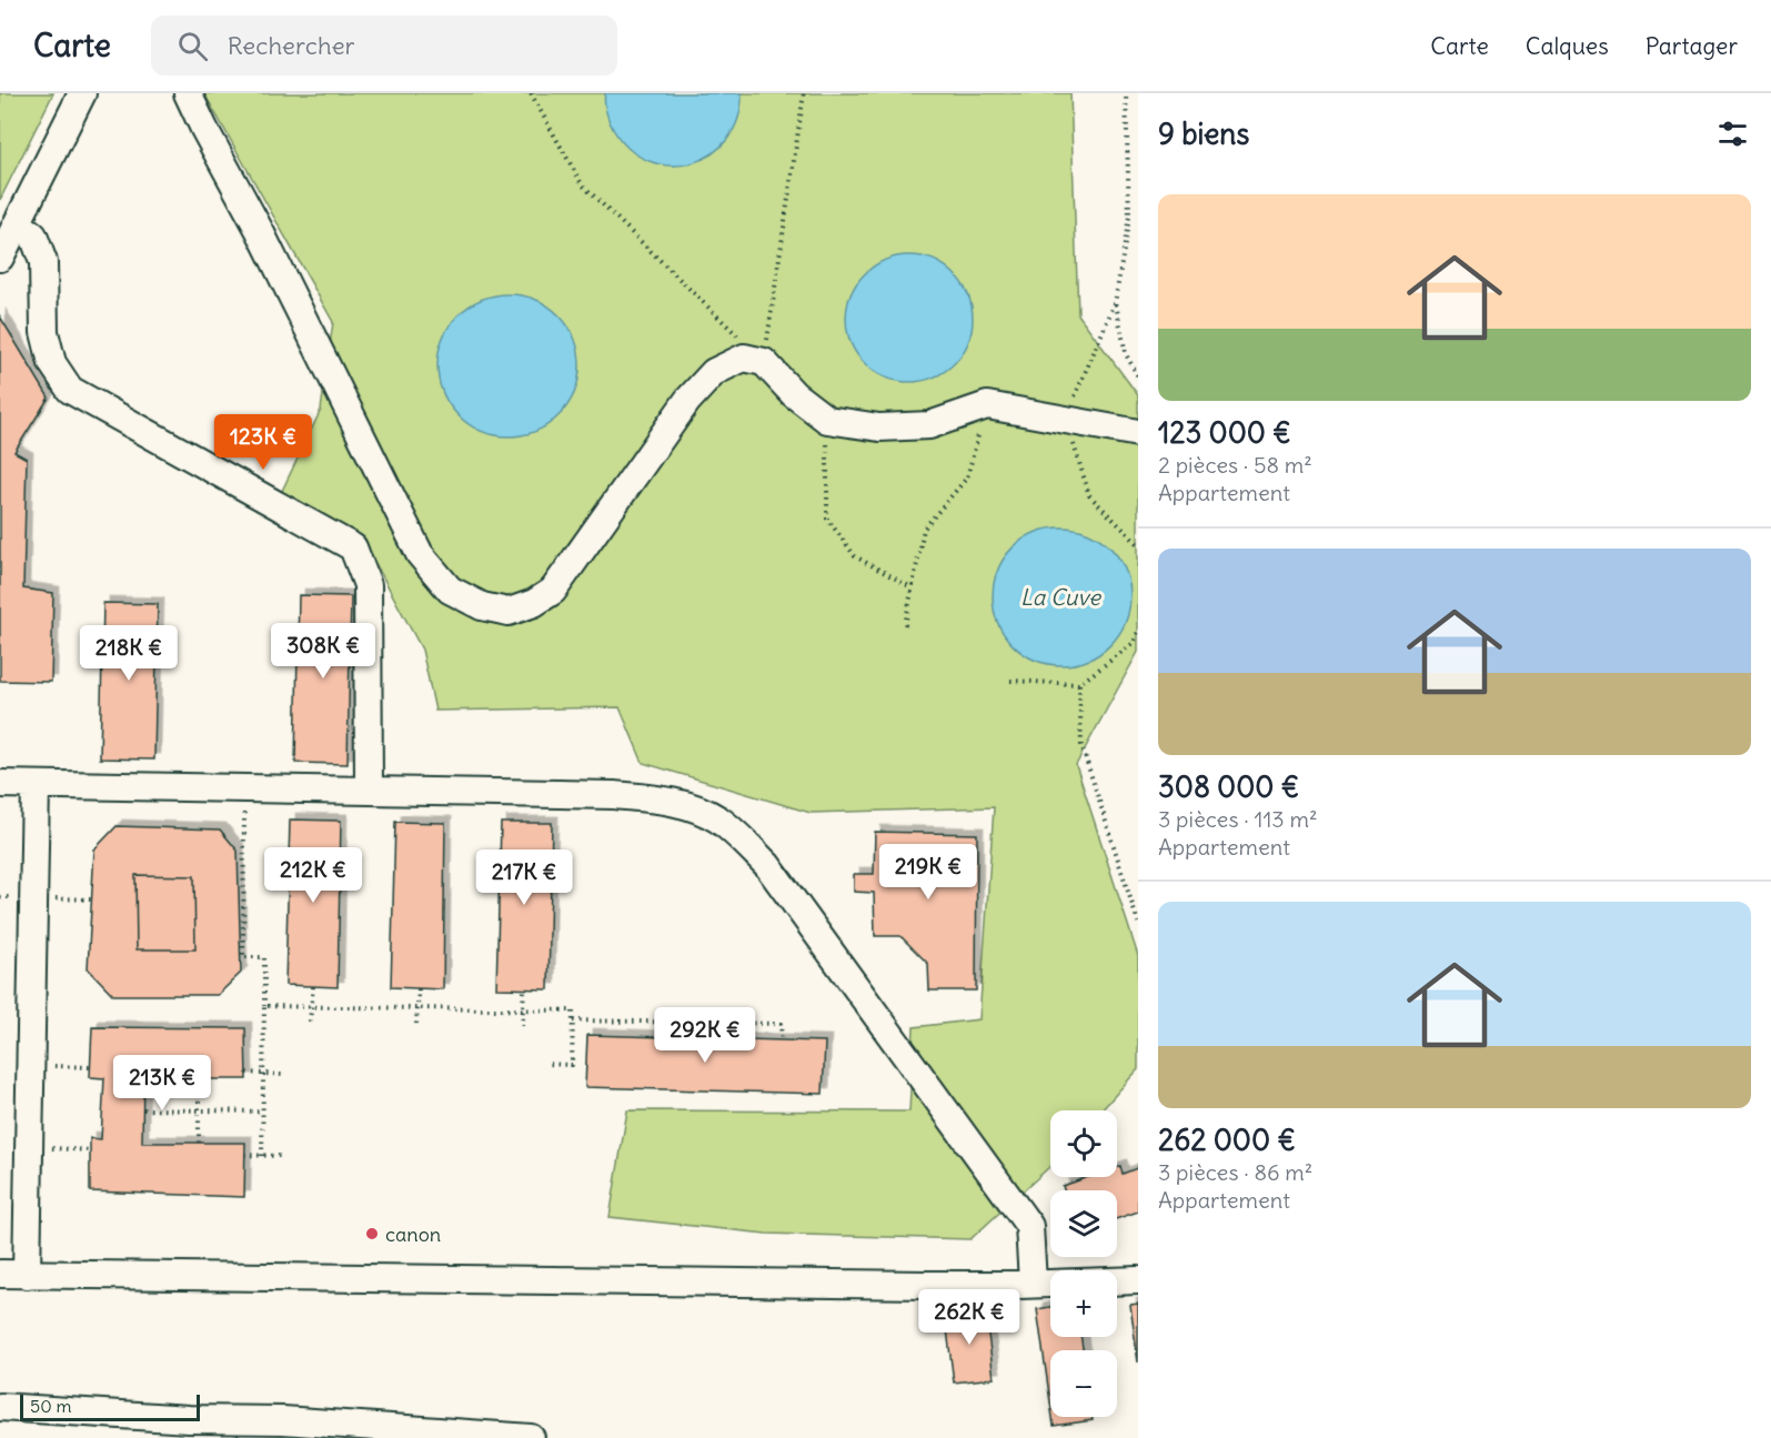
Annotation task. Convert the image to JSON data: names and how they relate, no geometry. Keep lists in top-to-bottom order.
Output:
{
  "water": ["La Cuve"],
  "places": ["canon"],
  "scale_bar": "50 m",
  "page": {
    "header": "Carte",
    "search": "Rechercher",
    "nav": ["Carte", "Calques", "Partager"],
    "heading": "9 biens",
    "list": [
      {
        "name": "123 000 €",
        "note": "2 pièces · 58 m² · Appartement"
      },
      {
        "name": "308 000 €",
        "note": "3 pièces · 113 m² · Appartement"
      },
      {
        "name": "262 000 €",
        "note": "3 pièces · 86 m² · Appartement"
      }
    ],
    "price": [
      "123K €",
      "308K €",
      "218K €",
      "219K €",
      "212K €",
      "217K €",
      "292K €",
      "213K €",
      "262K €"
    ],
    "map_buttons": ["+", "−"],
    "scale": "50 m"
  }
}
